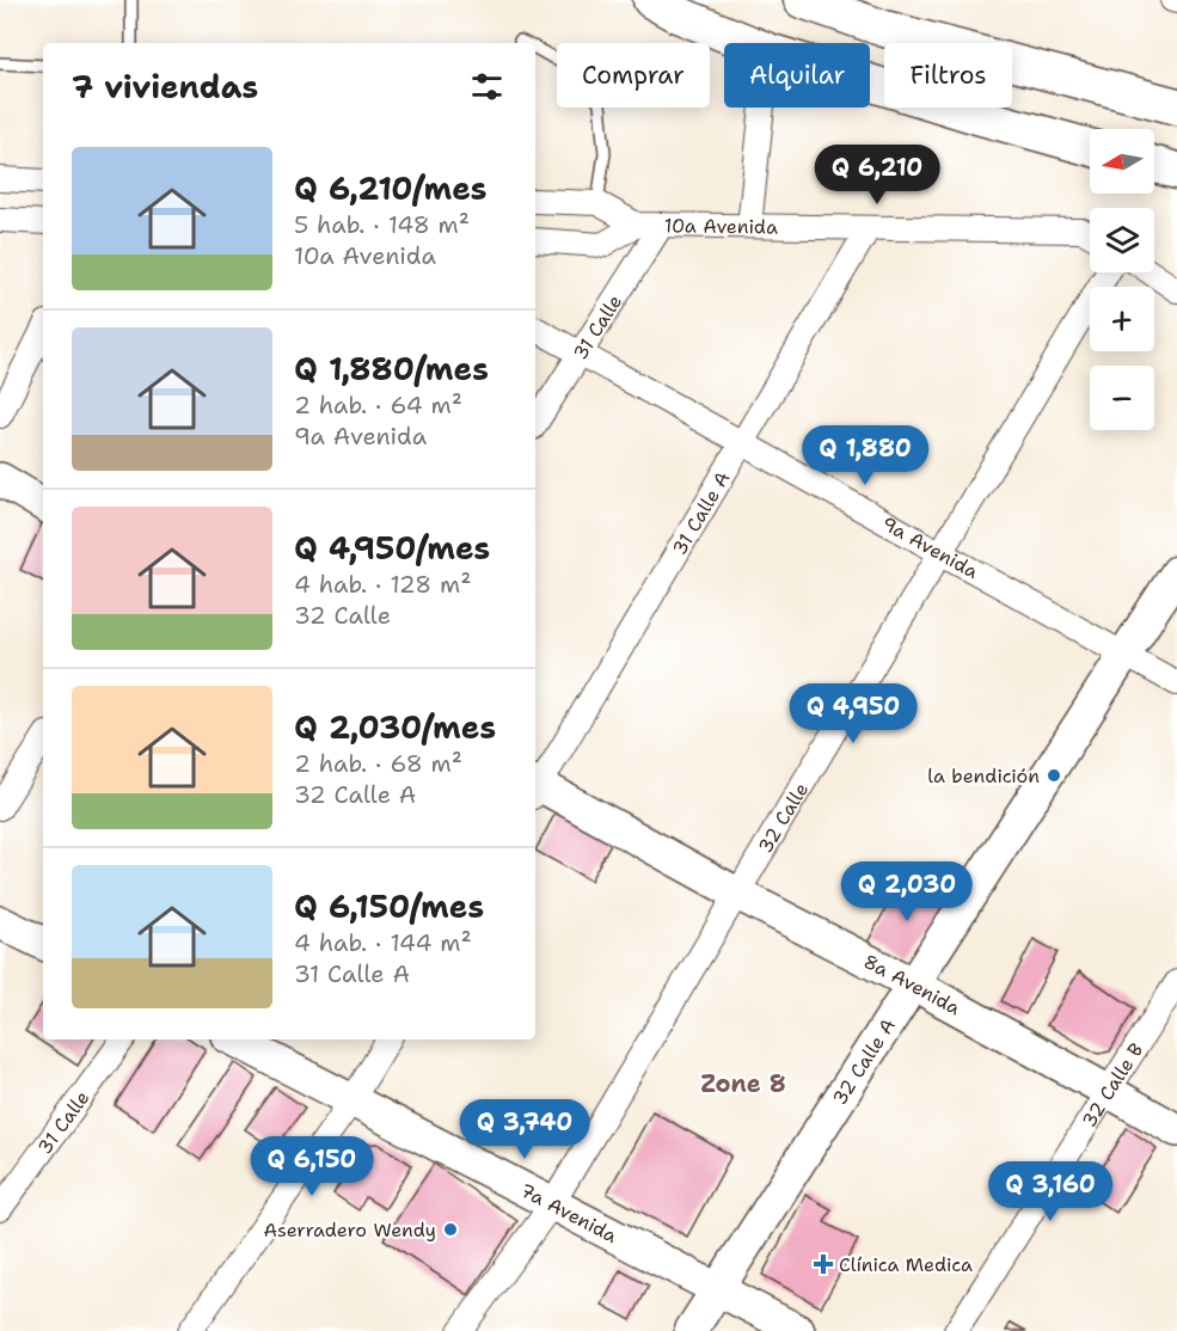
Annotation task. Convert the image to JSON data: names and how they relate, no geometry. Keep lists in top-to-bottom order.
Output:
{
  "streets": {
    "main road": ["8a Avenida", "32 Calle A", "7a Avenida"],
    "street": [
      "10a Avenida",
      "31 Calle",
      "31 Calle A",
      "9a Avenida",
      "32 Calle",
      "32 Calle B"
    ]
  },
  "crossings": [
    ["10a Avenida", "31 Calle"],
    ["10a Avenida", "31 Calle A"],
    ["31 Calle", "9a Avenida"],
    ["31 Calle A", "9a Avenida"],
    ["9a Avenida", "32 Calle"],
    ["9a Avenida", "32 Calle A"],
    ["32 Calle", "8a Avenida"],
    ["32 Calle", "7a Avenida"],
    ["8a Avenida", "32 Calle A"],
    ["8a Avenida", "32 Calle B"],
    ["32 Calle A", "7a Avenida"]
  ],
  "districts": ["Zone 8"],
  "places": {
    "other": ["la bendición", "Aserradero Wendy"],
    "health": ["Clínica Medica"]
  },
  "north": "left",
  "page": {
    "chip": ["Comprar", "Alquilar", "Filtros"],
    "heading": "7 viviendas",
    "map_buttons": ["+", "−"],
    "list": [
      {
        "name": "Q 6,210/mes",
        "note": "5 hab. · 148 m² · 10a Avenida"
      },
      {
        "name": "Q 1,880/mes",
        "note": "2 hab. · 64 m² · 9a Avenida"
      },
      {
        "name": "Q 4,950/mes",
        "note": "4 hab. · 128 m² · 32 Calle"
      },
      {
        "name": "Q 2,030/mes",
        "note": "2 hab. · 68 m² · 32 Calle A"
      },
      {
        "name": "Q 6,150/mes",
        "note": "4 hab. · 144 m² · 31 Calle A"
      }
    ],
    "price": [
      "Q 6,210",
      "Q 1,880",
      "Q 4,950",
      "Q 2,030",
      "Q 3,740",
      "Q 6,150",
      "Q 3,160"
    ]
  }
}
